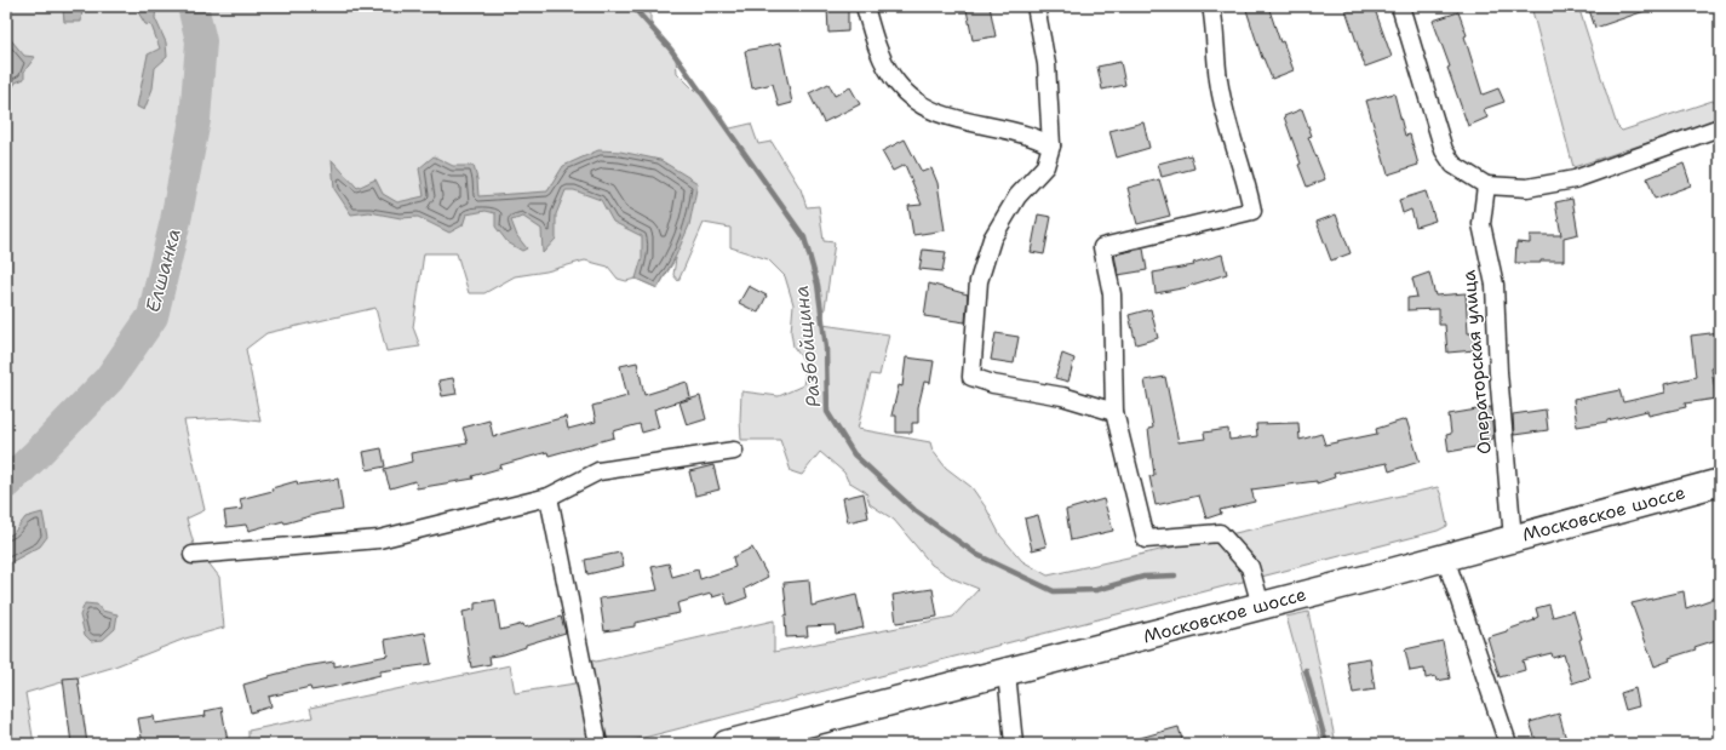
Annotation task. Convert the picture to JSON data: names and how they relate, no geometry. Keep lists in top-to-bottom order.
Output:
{
  "streets": {
    "main road": ["Московское шоссе"],
    "street": ["Операторская улица"]
  },
  "crossings": [
    ["Операторская улица", "Московское шоссе"]
  ],
  "water": ["Елшанка", "Разбойщина"]
}
